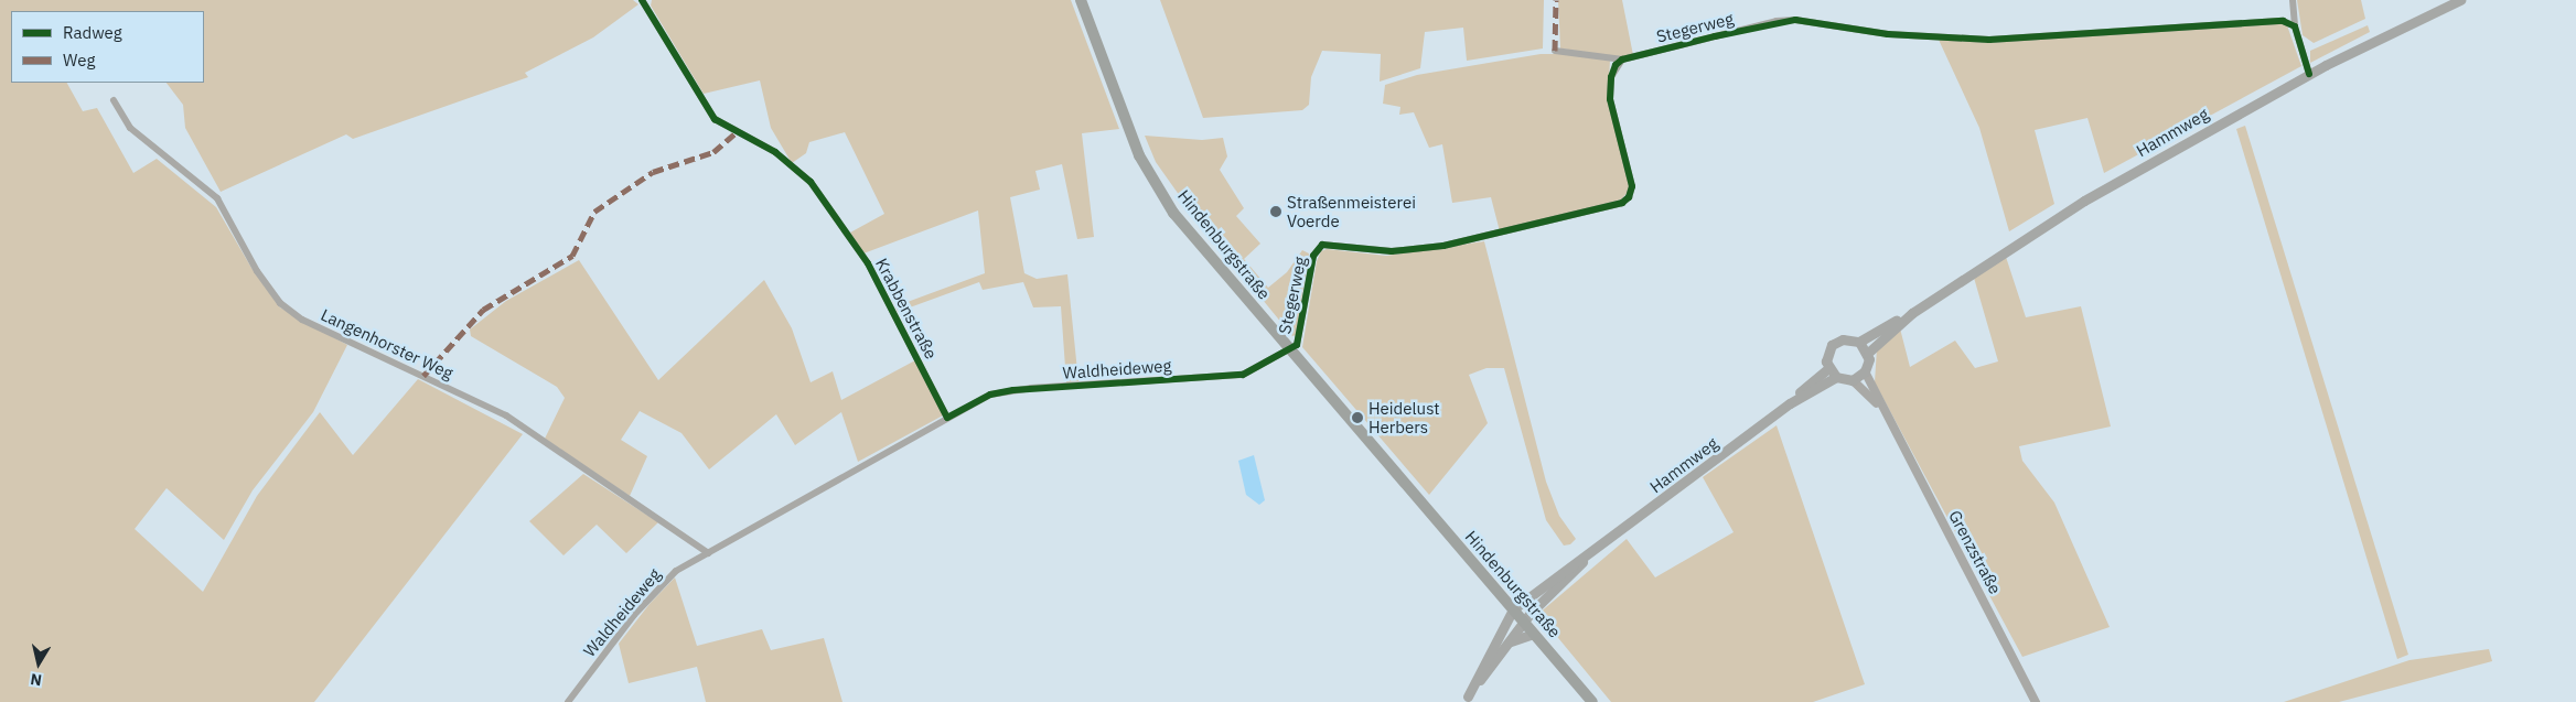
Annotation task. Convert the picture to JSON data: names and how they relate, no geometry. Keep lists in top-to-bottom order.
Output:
{
  "streets": {
    "main road": ["Hammweg", "Hindenburgstraße"],
    "street": [
      "Stegerweg",
      "Krabbenstraße",
      "Langenhorster Weg",
      "Waldheideweg",
      "Grenzstraße"
    ]
  },
  "crossings": [
    ["Stegerweg", "Hindenburgstraße"],
    ["Stegerweg", "Waldheideweg"],
    ["Hammweg", "Hindenburgstraße"],
    ["Hammweg", "Grenzstraße"],
    ["Hindenburgstraße", "Waldheideweg"],
    ["Krabbenstraße", "Waldheideweg"],
    ["Langenhorster Weg", "Waldheideweg"]
  ],
  "places": ["Straßenmeisterei Voerde", "Heidelust Herbers"],
  "legend": ["Radweg", "Weg"],
  "north": "bottom"
}
